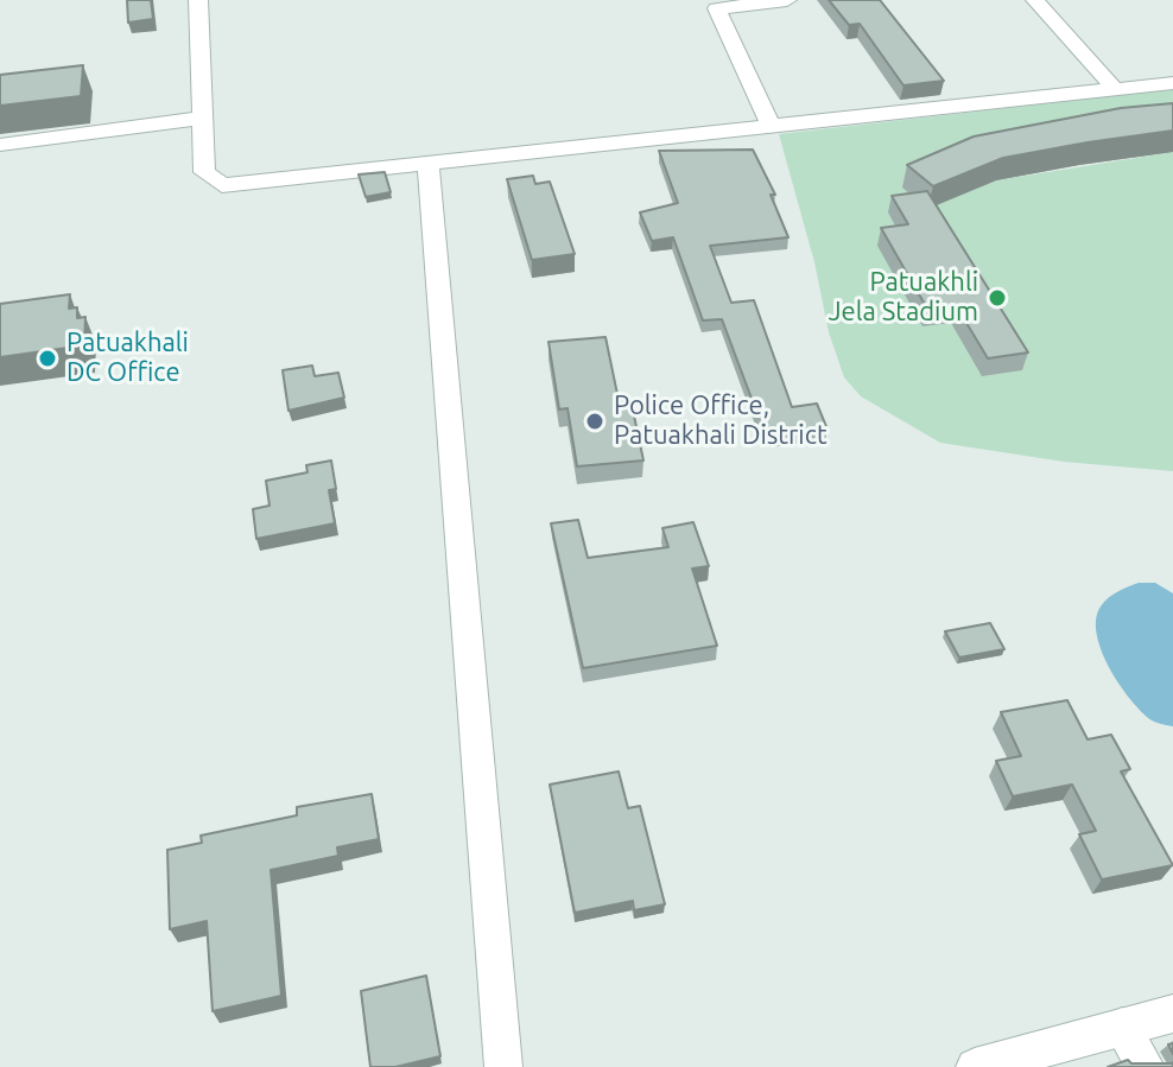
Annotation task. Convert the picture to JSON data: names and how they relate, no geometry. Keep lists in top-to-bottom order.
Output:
{
  "places": ["Patuakhli Jela Stadium", "Patuakhali DC Office", "Police Office, Patuakhali District"]
}
